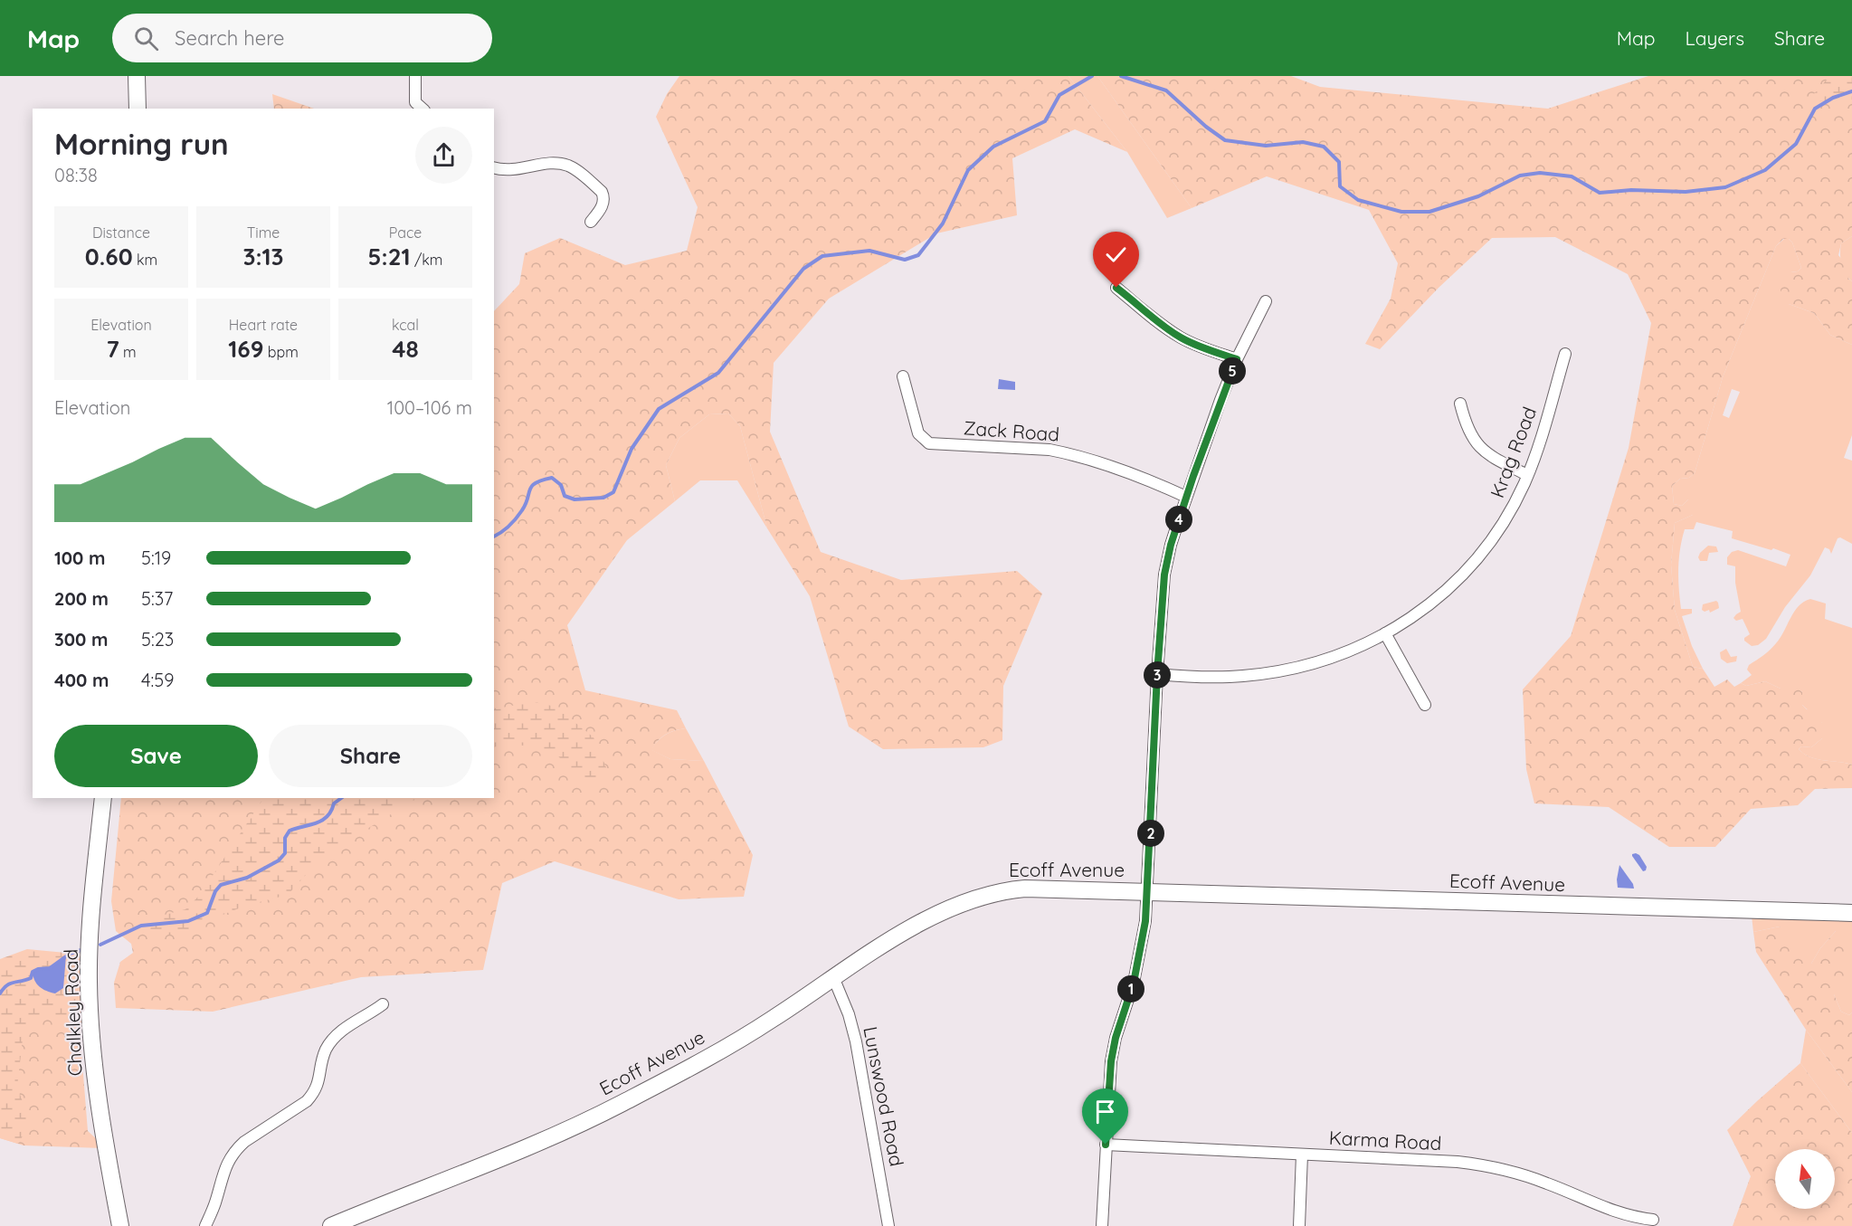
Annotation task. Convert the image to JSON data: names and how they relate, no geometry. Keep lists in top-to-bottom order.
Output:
{
  "streets": {
    "street": [
      "Zack Road",
      "Krag Road",
      "Ecoff Avenue",
      "Chalkley Road",
      "Lunswood Road",
      "Karma Road"
    ]
  },
  "crossings": [
    ["Ecoff Avenue", "Lunswood Road"]
  ],
  "north": "top",
  "page": {
    "header": "Map",
    "search": "Search here",
    "nav": ["Map", "Layers", "Share"],
    "heading": ["Morning run", "08:38"],
    "stats": [
      ["Distance", "0.60 km"],
      ["Time", "3:13"],
      ["Pace", "5:21 /km"],
      ["Elevation", "7 m"],
      ["Heart rate", "169 bpm"],
      ["kcal", "48"]
    ],
    "pins": [
      "5",
      "4",
      "3",
      "2",
      "1"
    ],
    "chart": ["Elevation", "100–106 m"],
    "list": [
      {
        "name": "100 m",
        "note": "5:19"
      },
      {
        "name": "200 m",
        "note": "5:37"
      },
      {
        "name": "300 m",
        "note": "5:23"
      },
      {
        "name": "400 m",
        "note": "4:59"
      }
    ],
    "buttons": ["Save", "Share"]
  }
}
